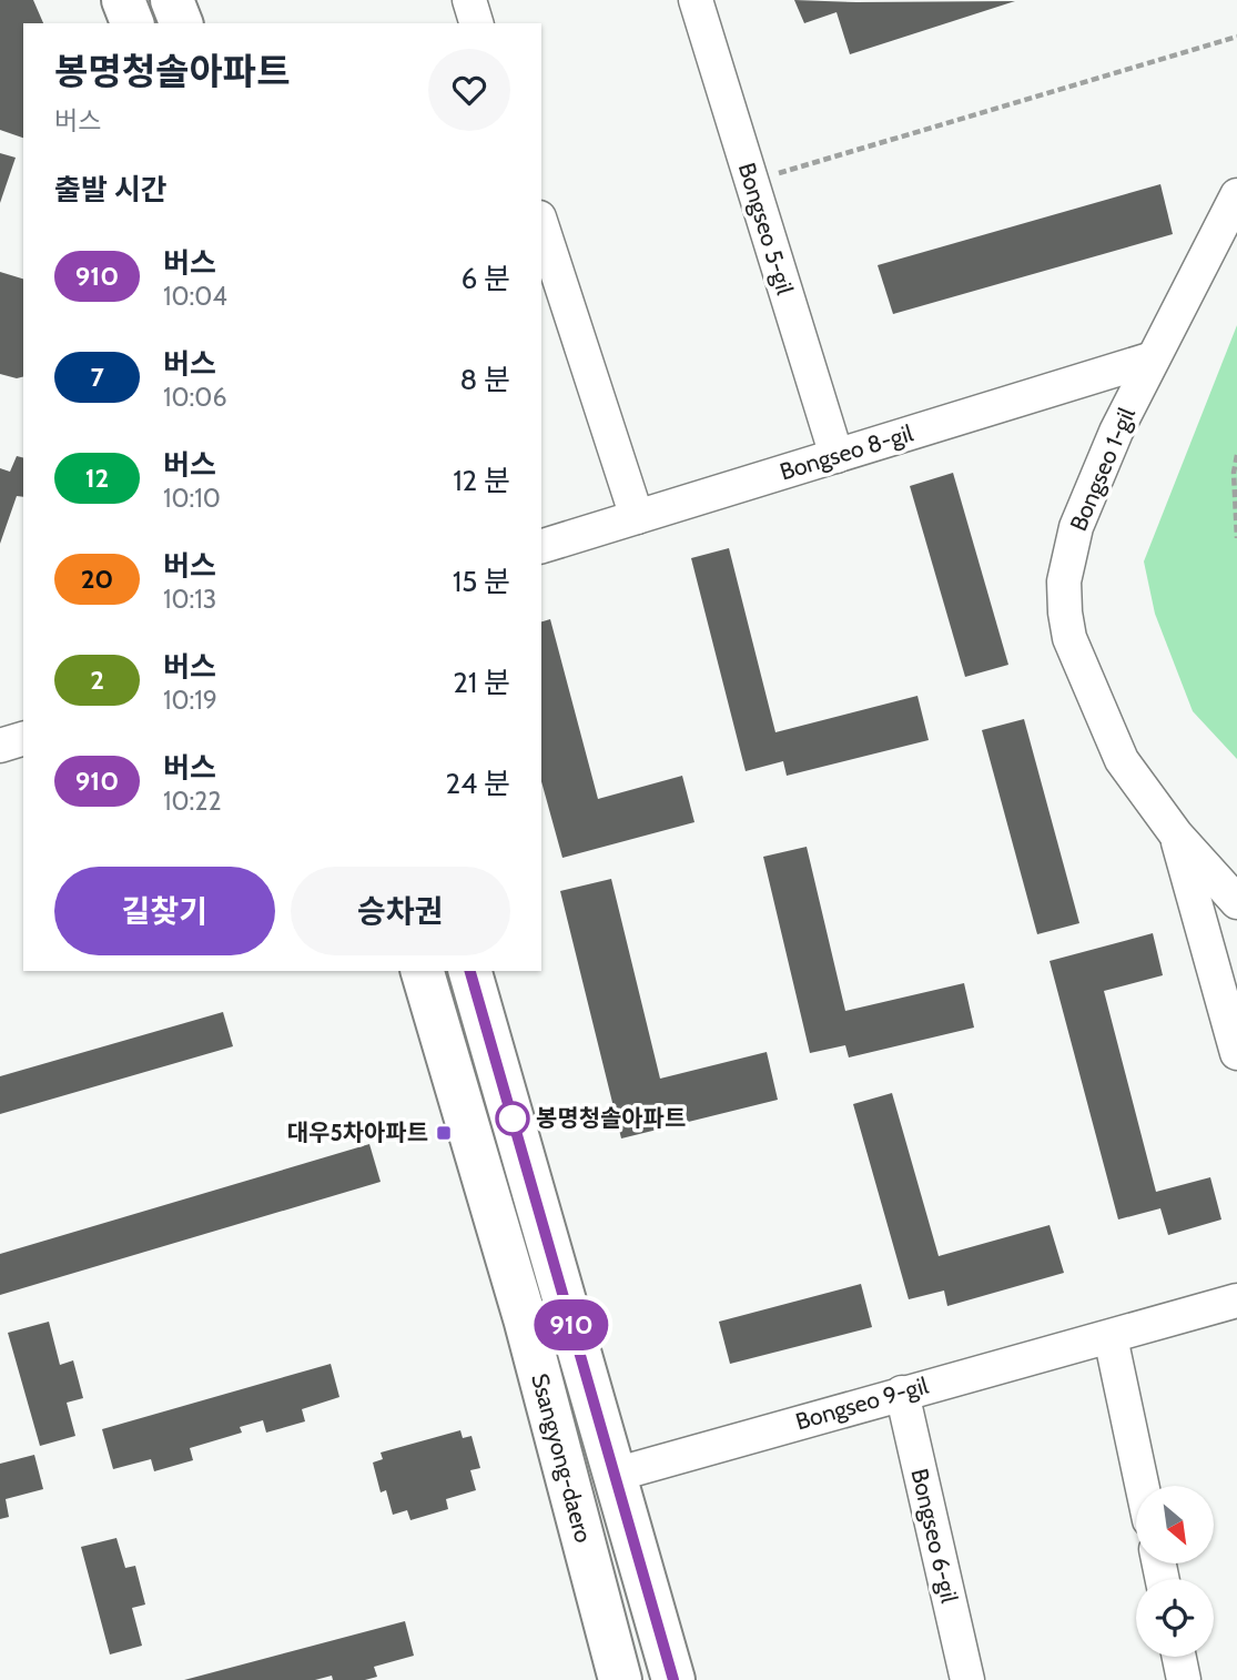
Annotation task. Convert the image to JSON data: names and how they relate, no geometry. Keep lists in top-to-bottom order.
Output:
{
  "streets": {
    "main road": ["Ssangyong-daero"],
    "street": [
      "Bongseo 5-gil",
      "Bongseo 8-gil",
      "Bongseo 1-gil",
      "Bongseo 9-gil",
      "Bongseo 6-gil"
    ]
  },
  "crossings": [
    ["Bongseo 5-gil", "Bongseo 8-gil"],
    ["Bongseo 8-gil", "Bongseo 1-gil"],
    ["Bongseo 9-gil", "Ssangyong-daero"],
    ["Bongseo 9-gil", "Bongseo 6-gil"]
  ],
  "places": {
    "other": ["봉명청솔아파트"],
    "transit": ["대우5차아파트"]
  },
  "lines": ["bus line 910"],
  "north": "bottom right",
  "page": {
    "on_map": "910",
    "heading": [
      ["봉명청솔아파트", "버스"],
      "출발 시간"
    ],
    "list": [
      {
        "mark": "910",
        "name": "버스",
        "note": "10:04",
        "value": "6 분"
      },
      {
        "mark": "7",
        "name": "버스",
        "note": "10:06",
        "value": "8 분"
      },
      {
        "mark": "12",
        "name": "버스",
        "note": "10:10",
        "value": "12 분"
      },
      {
        "mark": "20",
        "name": "버스",
        "note": "10:13",
        "value": "15 분"
      },
      {
        "mark": "2",
        "name": "버스",
        "note": "10:19",
        "value": "21 분"
      },
      {
        "mark": "910",
        "name": "버스",
        "note": "10:22",
        "value": "24 분"
      }
    ],
    "buttons": ["길찾기", "승차권"]
  }
}
